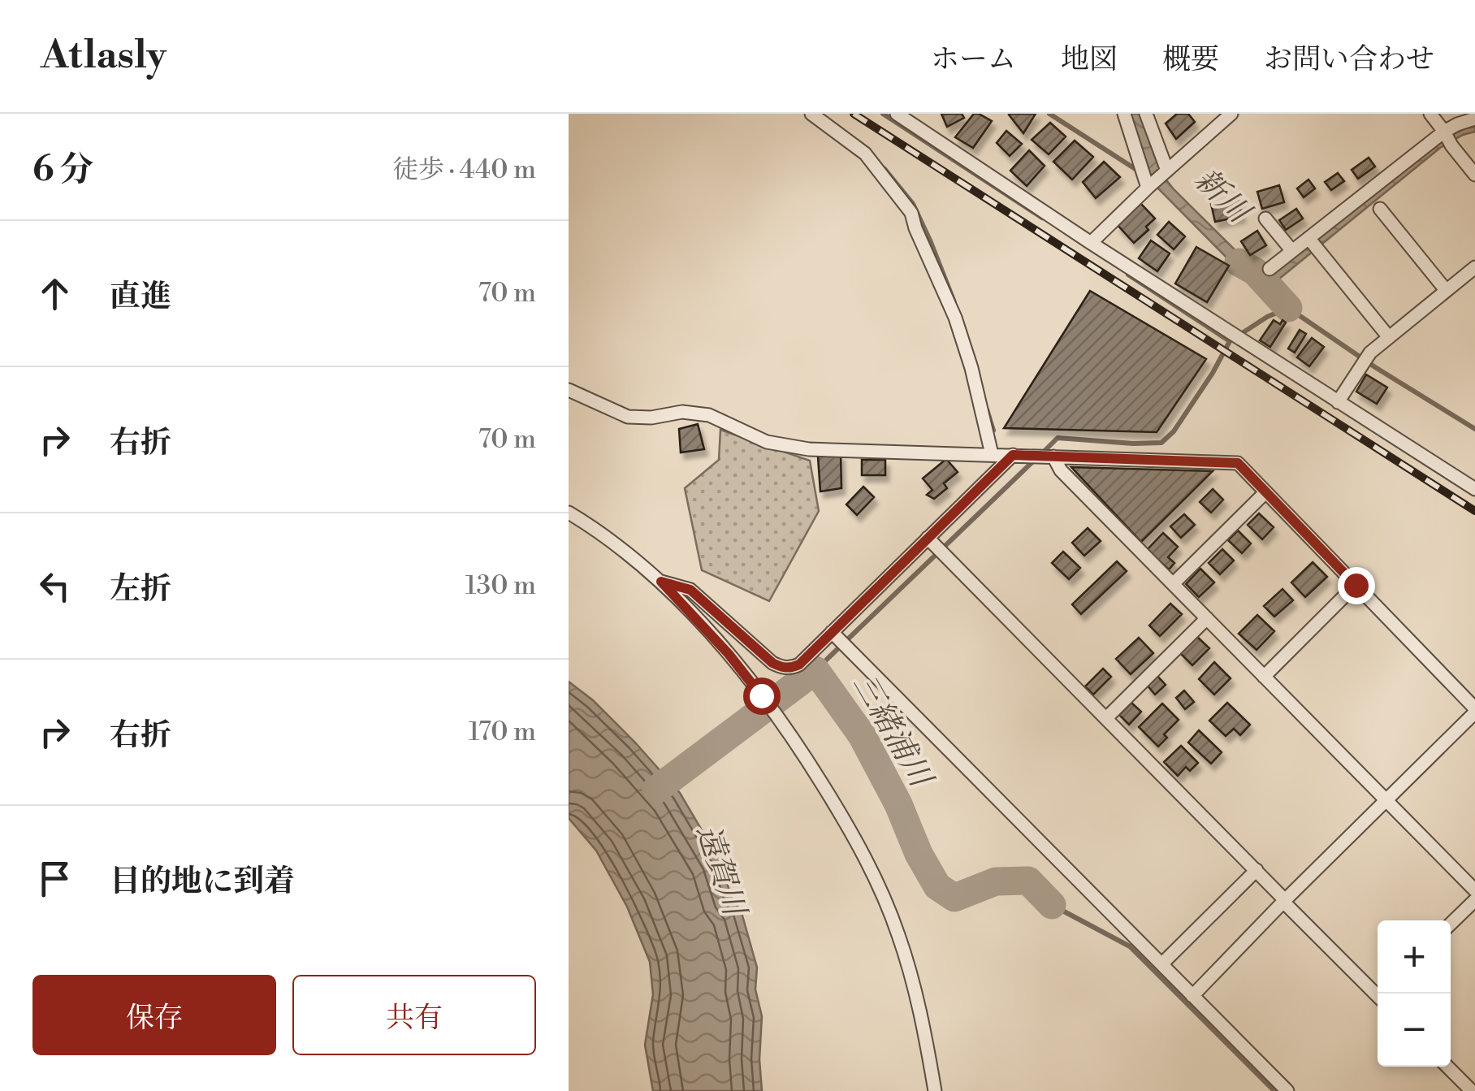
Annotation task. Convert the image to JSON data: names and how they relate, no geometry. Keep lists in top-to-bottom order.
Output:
{
  "water": ["新川", "三緒浦川", "遠賀川"],
  "page": {
    "header": "Atlasly",
    "nav": [
      "ホーム",
      "地図",
      "概要",
      "お問い合わせ"
    ],
    "heading": ["6 分", "徒歩 · 440 m"],
    "list": [
      ["直進", "70 m"],
      ["右折", "70 m"],
      ["左折", "130 m"],
      ["右折", "170 m"],
      "目的地に到着"
    ],
    "map_buttons": ["+", "−"],
    "buttons": ["保存", "共有"]
  }
}
